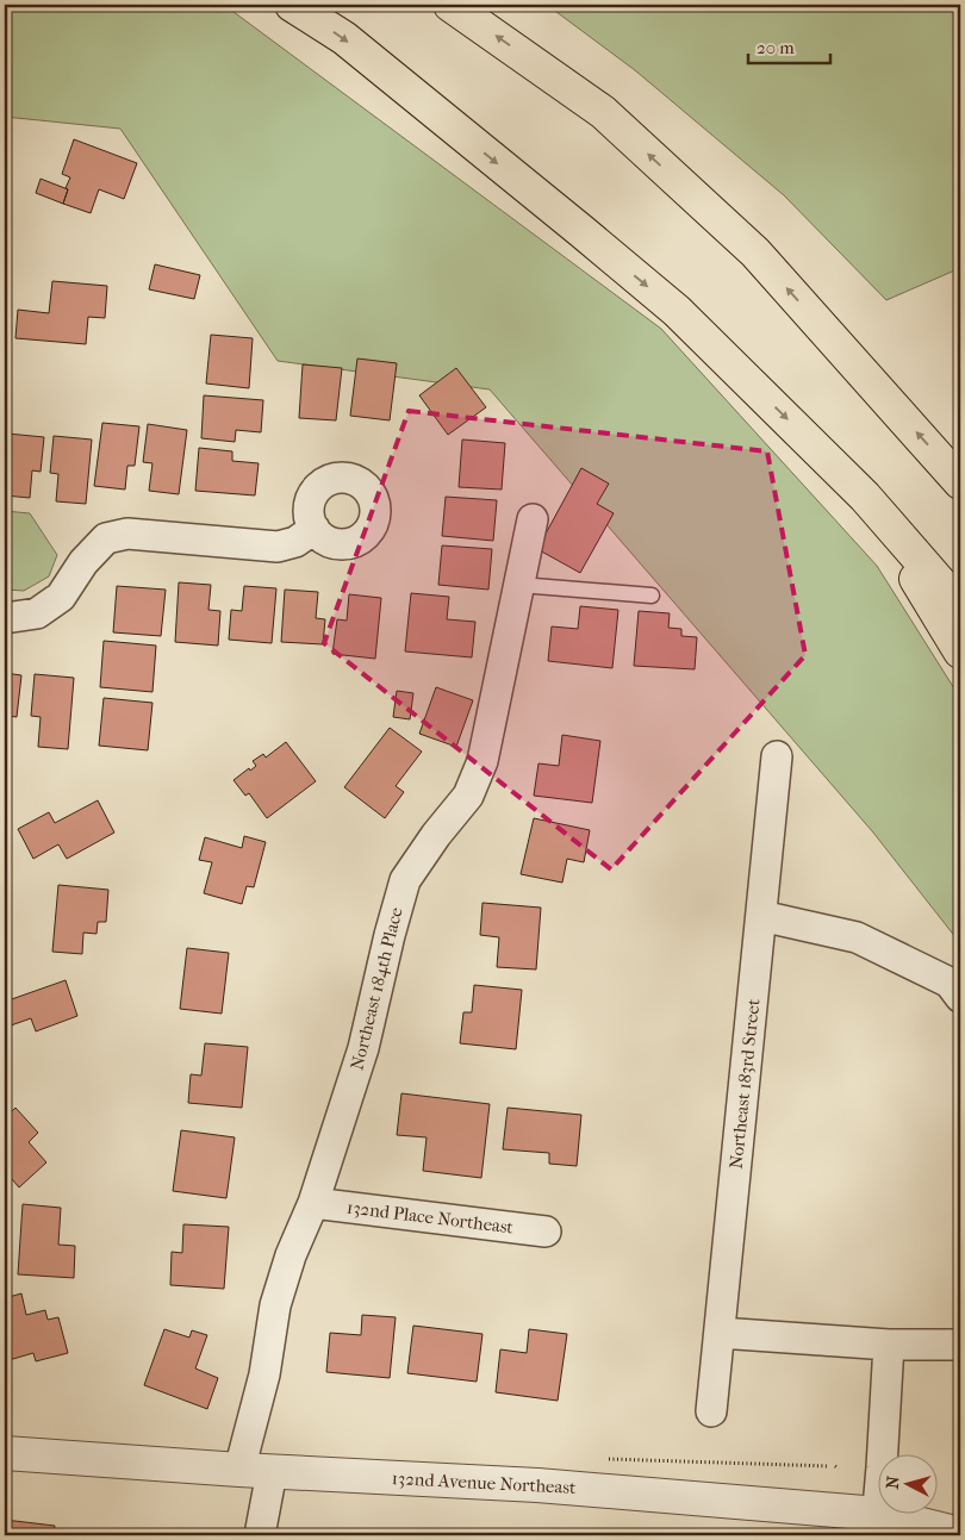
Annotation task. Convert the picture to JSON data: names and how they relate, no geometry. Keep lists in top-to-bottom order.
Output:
{
  "streets": {
    "street": [
      "Northeast 184th Place",
      "Northeast 183rd Street",
      "132nd Place Northeast",
      "132nd Avenue Northeast"
    ]
  },
  "crossings": [
    ["Northeast 184th Place", "132nd Place Northeast"],
    ["Northeast 184th Place", "132nd Avenue Northeast"]
  ],
  "scale_bar": "20 m",
  "north": "left"
}
